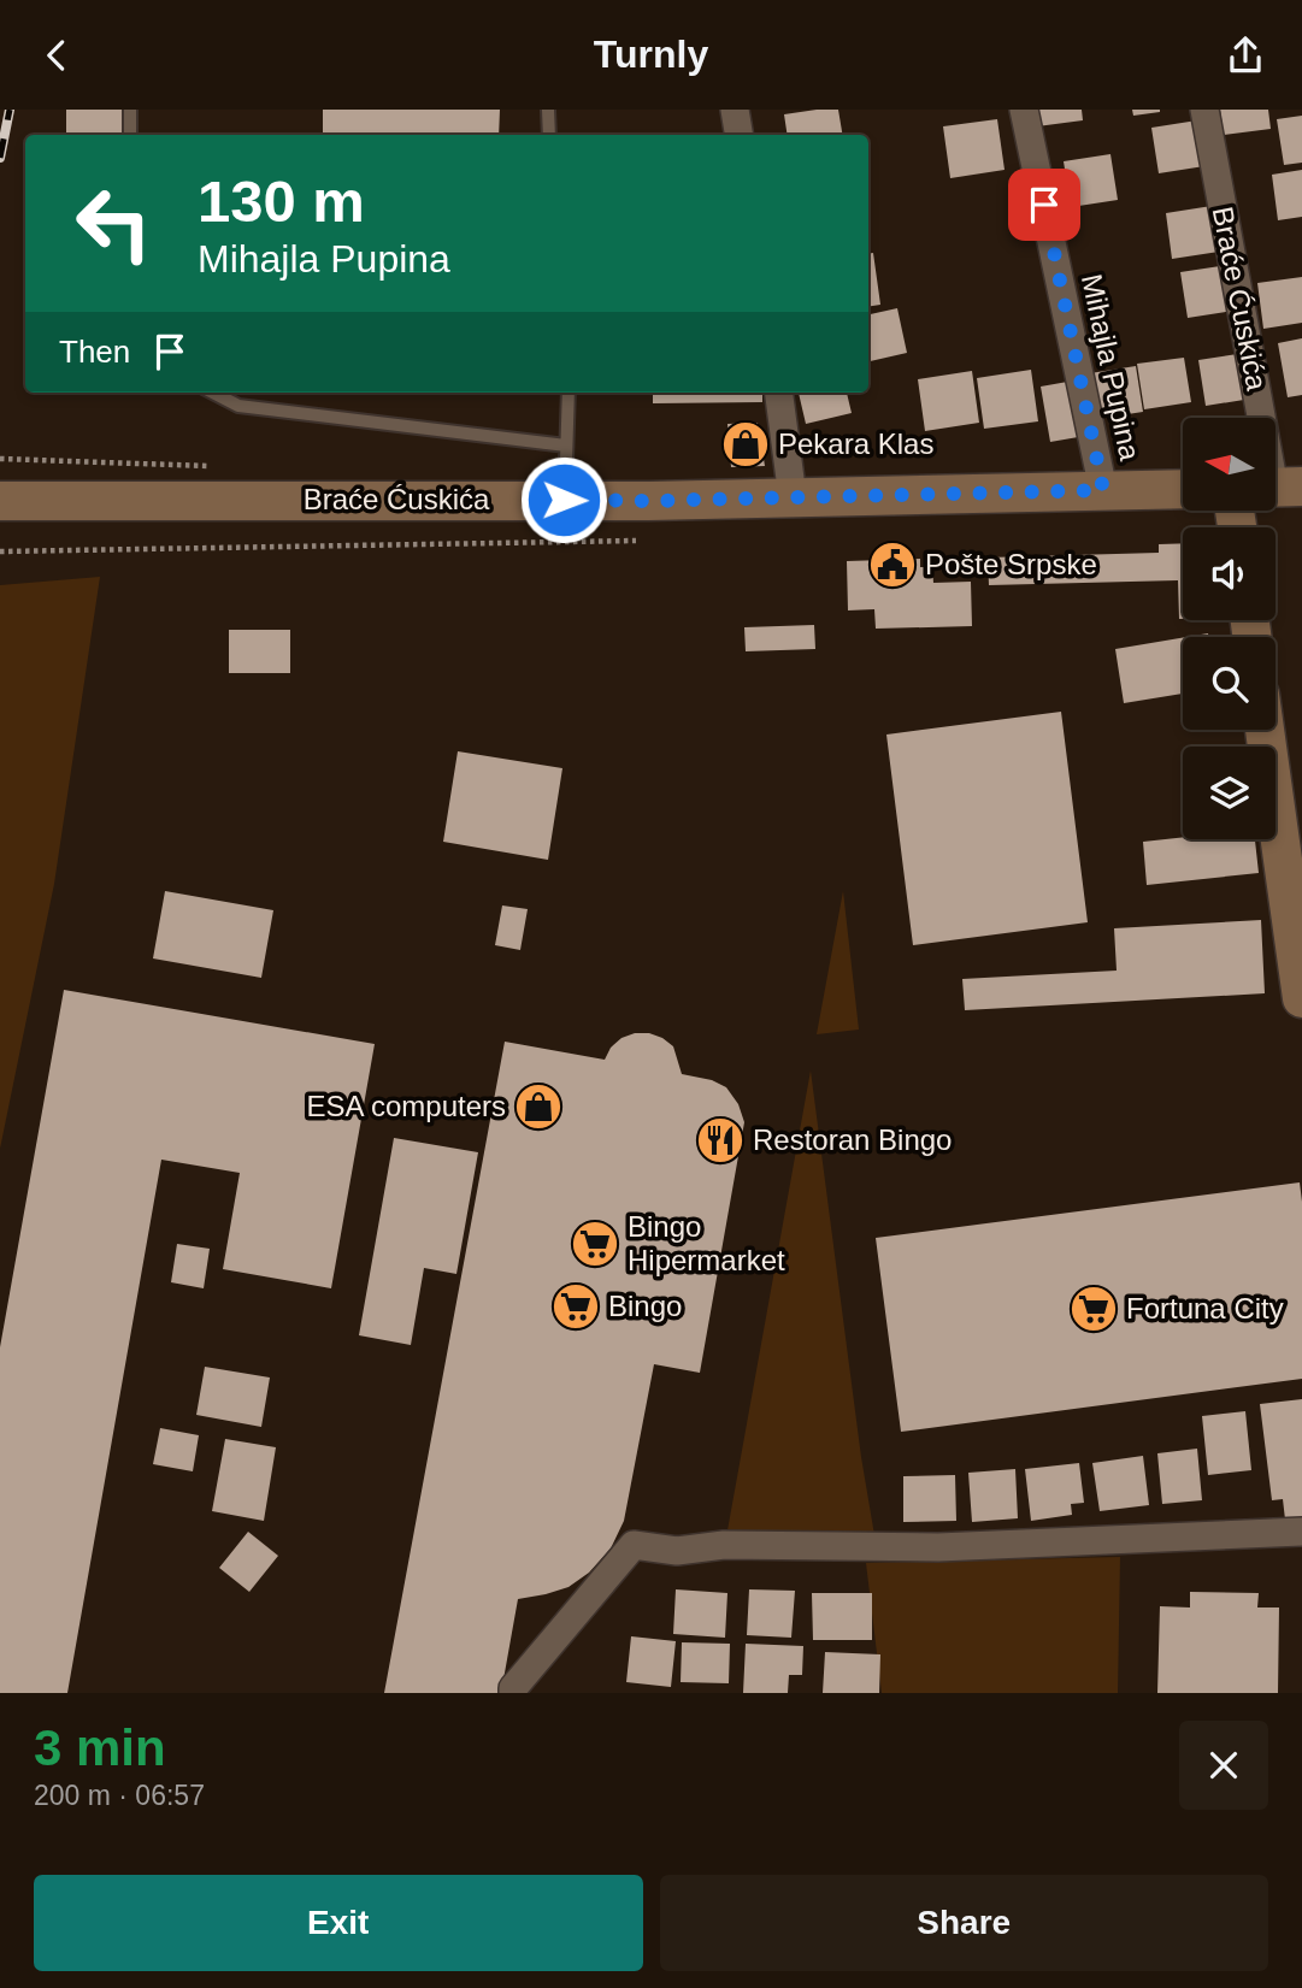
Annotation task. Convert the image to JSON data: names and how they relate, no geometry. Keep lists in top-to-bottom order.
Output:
{
  "streets": {
    "main road": ["Braće Ćuskića"],
    "street": ["Mihajla Pupina"]
  },
  "crossings": [
    ["Braće Ćuskića", "Mihajla Pupina"]
  ],
  "places": {
    "shop": ["Pekara Klas", "ESA computers"],
    "public building": ["Pošte Srpske"],
    "restaurant": ["Restoran Bingo"],
    "supermarket": ["Bingo Hipermarket", "Bingo", "Fortuna City"]
  },
  "north": "left",
  "page": {
    "header": "Turnly",
    "turn": ["130 m", "Mihajla Pupina"],
    "then": "Then",
    "heading": ["3 min", "200 m · 06:57"],
    "buttons": ["Exit", "Share"]
  }
}
